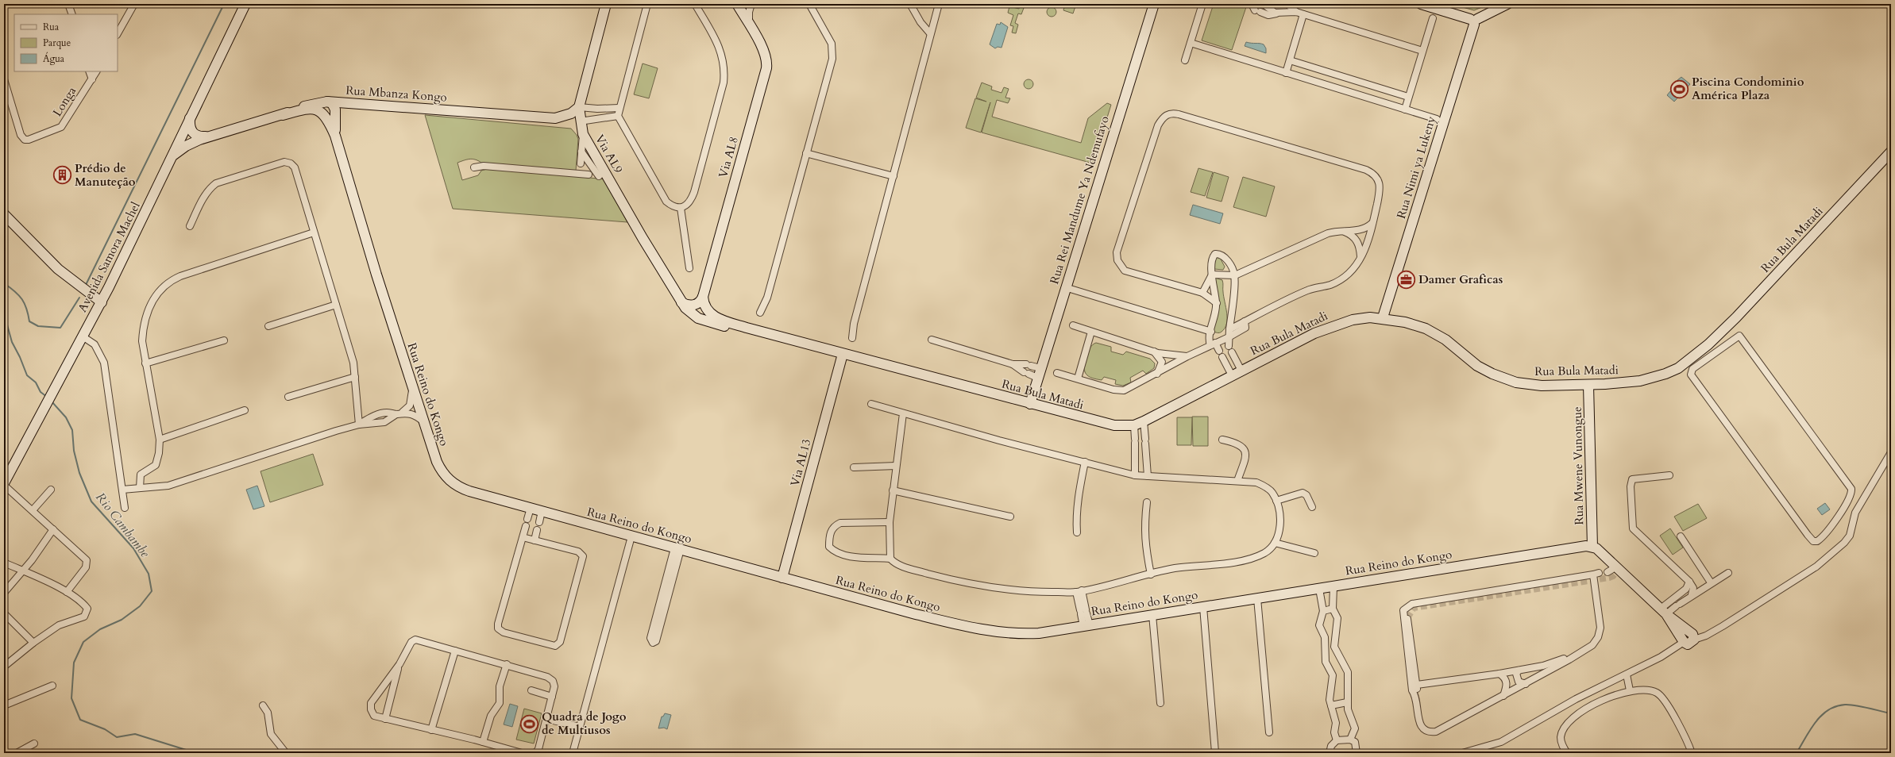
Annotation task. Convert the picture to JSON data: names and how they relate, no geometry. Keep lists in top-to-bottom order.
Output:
{
  "streets": {
    "street": [
      "Rua Mbanza Kongo",
      "Longa",
      "Via AL9",
      "Via AL8",
      "Rua Nimi ya Lukeny",
      "Rua Rei Mandume Ya Ndemufayo",
      "Rua Bula Matadi",
      "Avenida Samora Machel",
      "Rua Reino do Kongo",
      "Via AL13",
      "Rua Mwene Vunongue"
    ]
  },
  "crossings": [
    ["Rua Mbanza Kongo", "Via AL9"],
    ["Rua Mbanza Kongo", "Avenida Samora Machel"],
    ["Rua Mbanza Kongo", "Rua Reino do Kongo"],
    ["Via AL9", "Rua Bula Matadi"],
    ["Via AL8", "Rua Bula Matadi"],
    ["Rua Nimi ya Lukeny", "Rua Bula Matadi"],
    ["Rua Rei Mandume Ya Ndemufayo", "Rua Bula Matadi"],
    ["Rua Bula Matadi", "Via AL13"],
    ["Rua Bula Matadi", "Rua Mwene Vunongue"],
    ["Rua Reino do Kongo", "Via AL13"],
    ["Rua Reino do Kongo", "Rua Mwene Vunongue"]
  ],
  "water": ["Rio Cambambe"],
  "places": {
    "sports": ["Piscina Condominio América Plaza", "Quadra de Jogo de Multiusos"],
    "building": ["Prédio de Manuteção"],
    "office": ["Damer Graficas"]
  },
  "legend": ["Rua", "Parque", "Água"]
}
